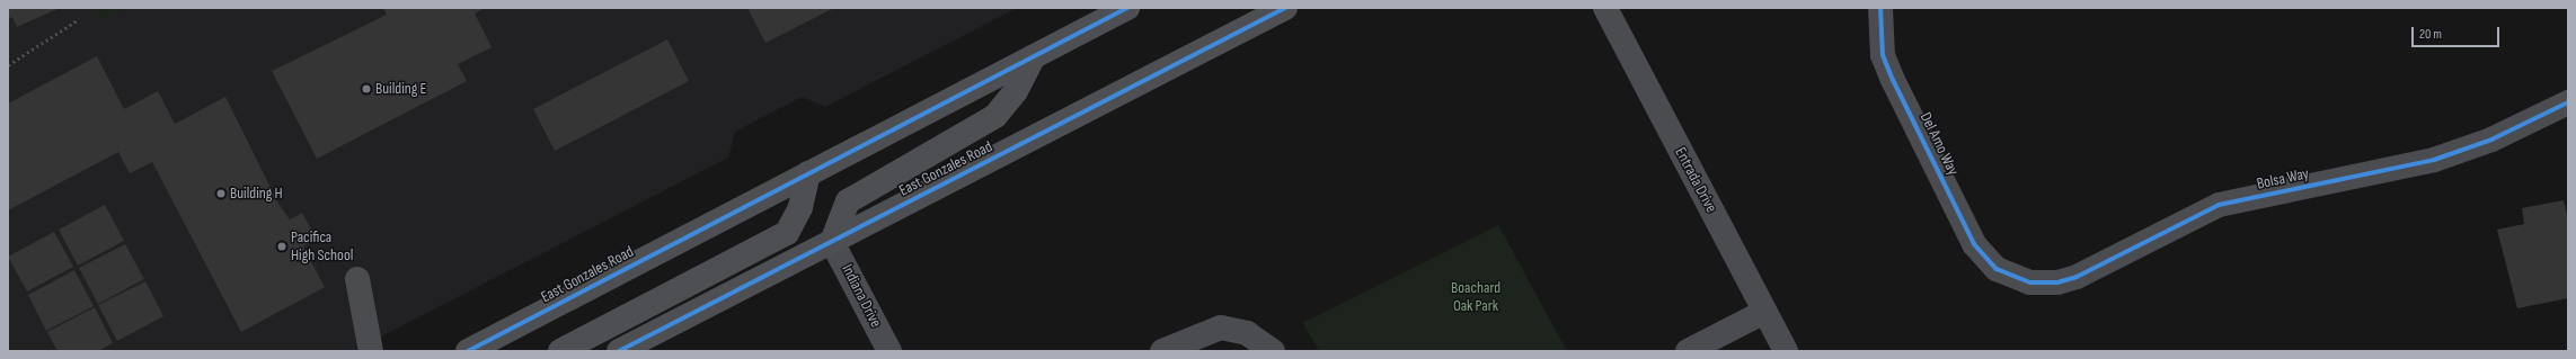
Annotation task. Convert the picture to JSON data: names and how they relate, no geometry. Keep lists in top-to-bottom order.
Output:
{
  "streets": {
    "main road": ["East Gonzales Road"],
    "street": [
      "Del Amo Way",
      "Bolsa Way",
      "Entrada Drive",
      "Indiana Drive"
    ]
  },
  "crossings": [
    ["Del Amo Way", "Bolsa Way"],
    ["East Gonzales Road", "Indiana Drive"]
  ],
  "parks": ["Boachard Oak Park"],
  "places": ["Building E", "Building H", "Pacifica High School"],
  "scale_bar": "20 m"
}
